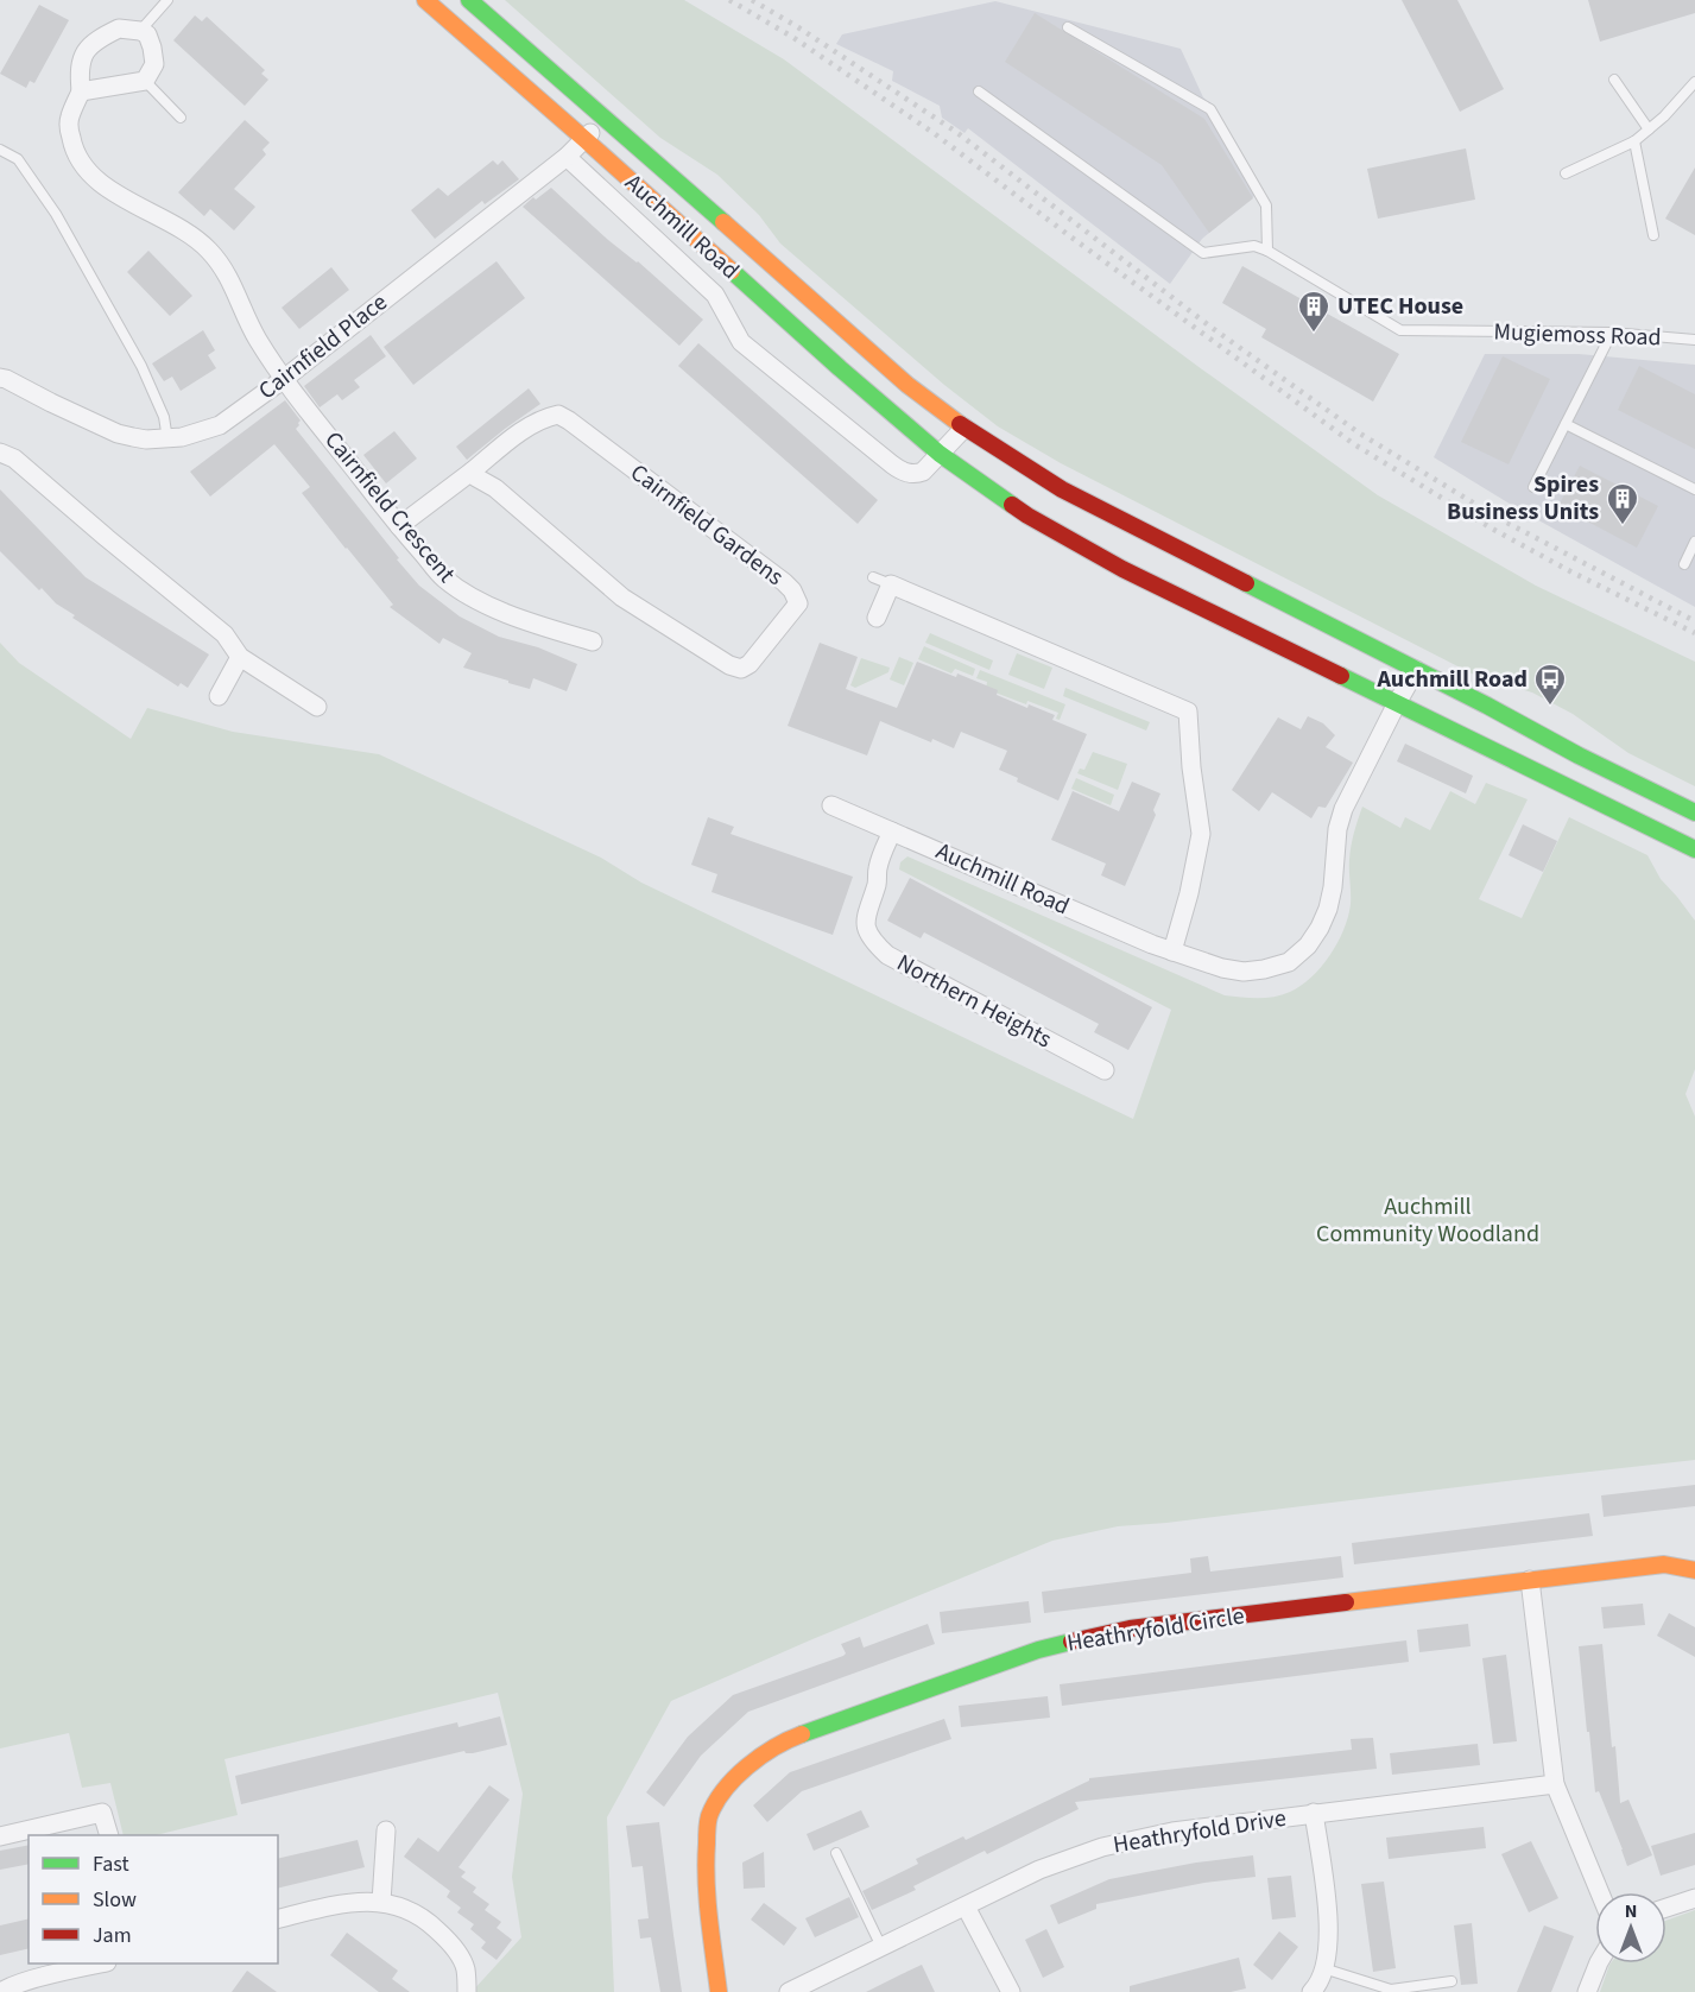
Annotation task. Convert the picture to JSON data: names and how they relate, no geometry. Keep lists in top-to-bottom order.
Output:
{
  "streets": {
    "main road": ["Auchmill Road", "Heathryfold Circle"],
    "street": [
      "Cairnfield Place",
      "Cairnfield Crescent",
      "Cairnfield Gardens",
      "Northern Heights",
      "Heathryfold Drive"
    ],
    "lane": ["Mugiemoss Road"]
  },
  "crossings": [
    ["Auchmill Road", "Cairnfield Place"],
    ["Auchmill Road", "Northern Heights"],
    ["Cairnfield Place", "Cairnfield Crescent"],
    ["Cairnfield Crescent", "Cairnfield Gardens"]
  ],
  "parks": ["Auchmill Community Woodland"],
  "places": {
    "building": ["UTEC House", "Spires Business Units"],
    "bus stop": ["Auchmill Road"]
  },
  "legend": ["Fast", "Slow", "Jam"],
  "north": "top"
}
